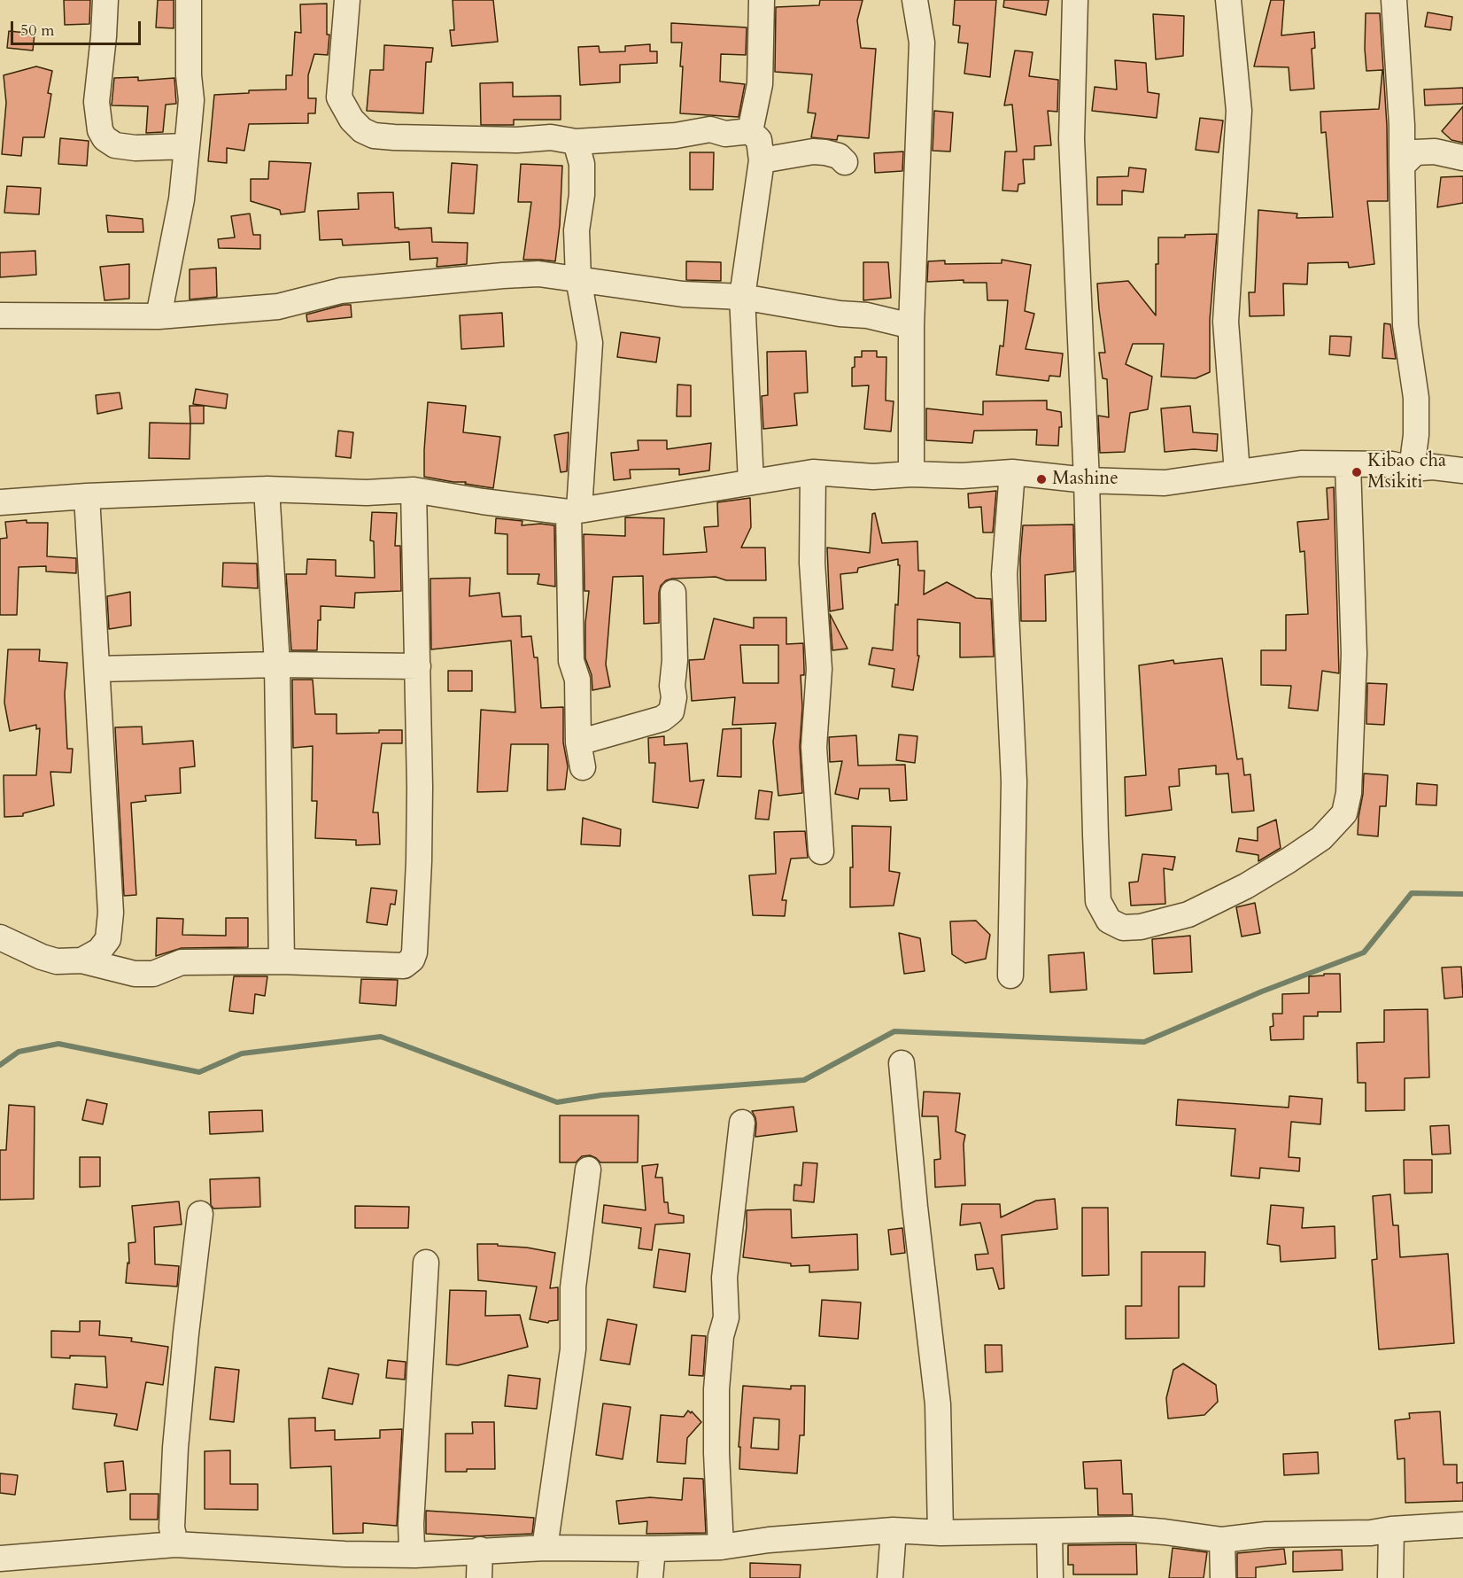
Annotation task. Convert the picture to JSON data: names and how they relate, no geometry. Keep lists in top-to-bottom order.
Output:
{
  "places": ["Kibao cha Msikiti", "Mashine"],
  "scale_bar": "50 m"
}
